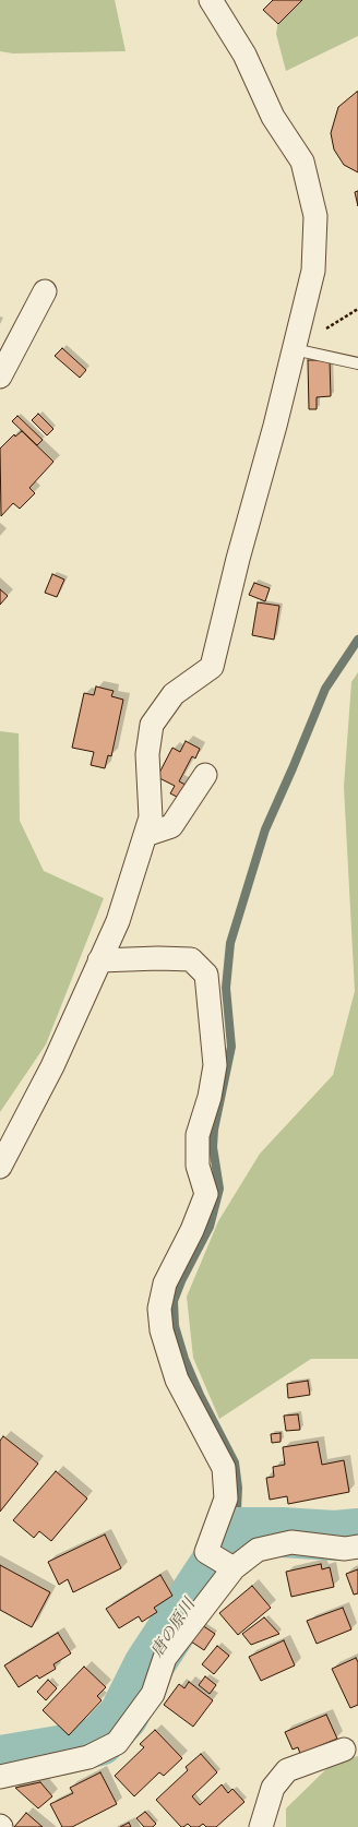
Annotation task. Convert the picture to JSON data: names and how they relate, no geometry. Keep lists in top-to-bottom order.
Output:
{
  "water": ["唐の原川"]
}
